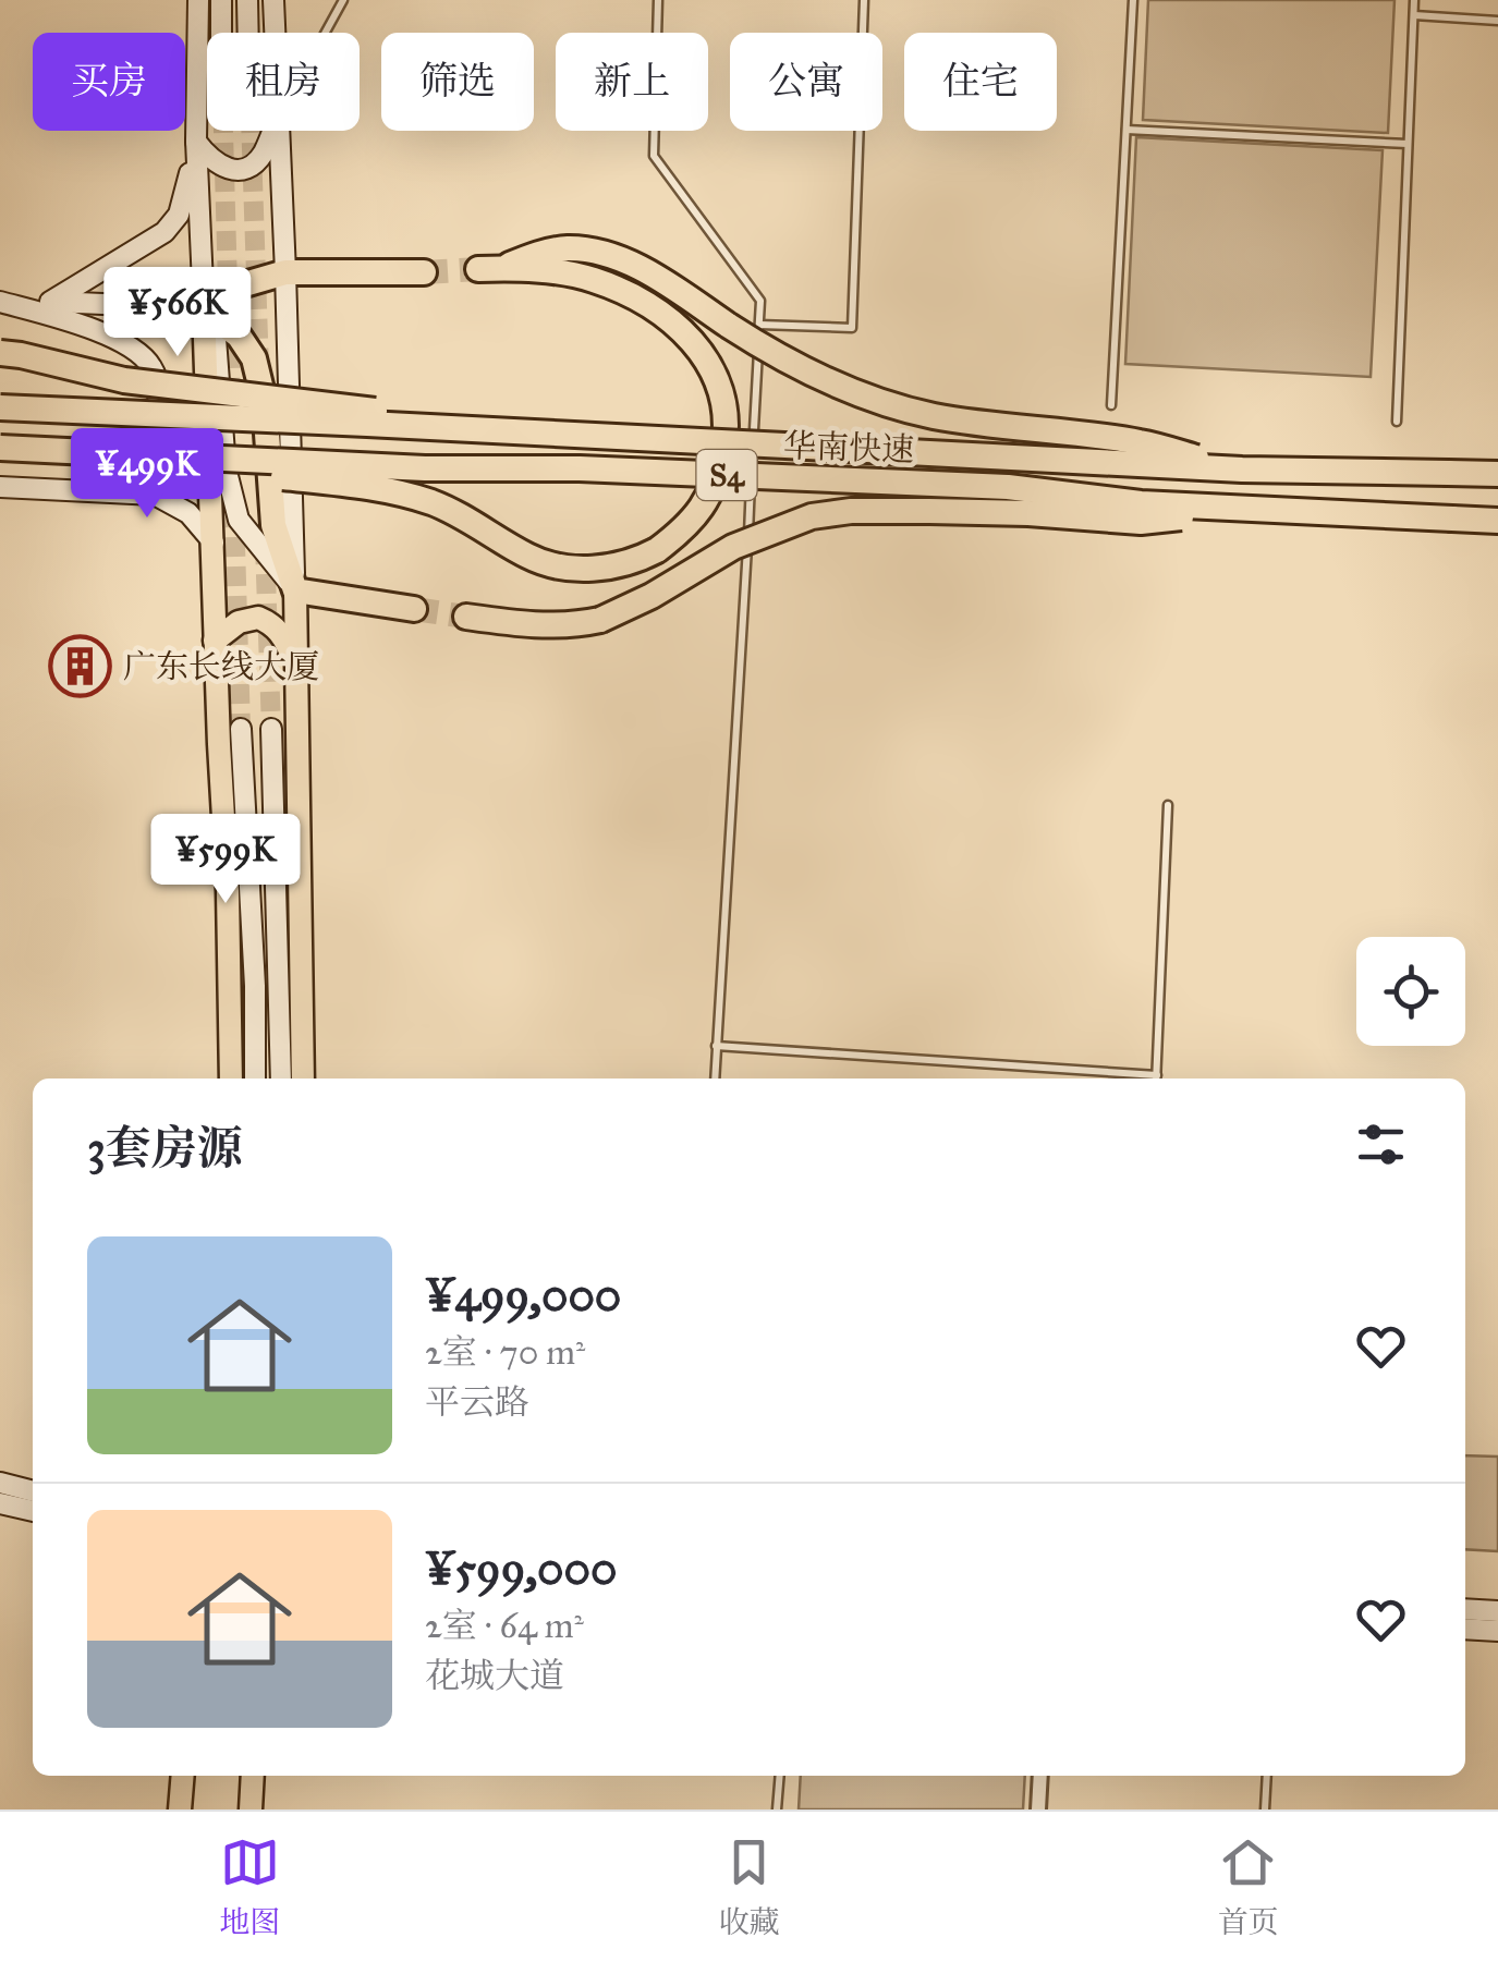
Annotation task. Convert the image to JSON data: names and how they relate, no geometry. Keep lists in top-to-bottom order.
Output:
{
  "streets": {
    "highway": ["华南快速", "S4"]
  },
  "places": {
    "building": ["广东长线大厦"]
  },
  "page": {
    "chip": [
      "买房",
      "租房",
      "筛选",
      "新上",
      "公寓",
      "住宅"
    ],
    "price": ["¥566K", "¥499K", "¥599K"],
    "heading": "3套房源",
    "list": [
      {
        "name": "¥499,000",
        "note": "2室 · 70 m² · 平云路"
      },
      {
        "name": "¥599,000",
        "note": "2室 · 64 m² · 花城大道"
      }
    ],
    "tabs": ["地图", "收藏", "首页"]
  }
}
